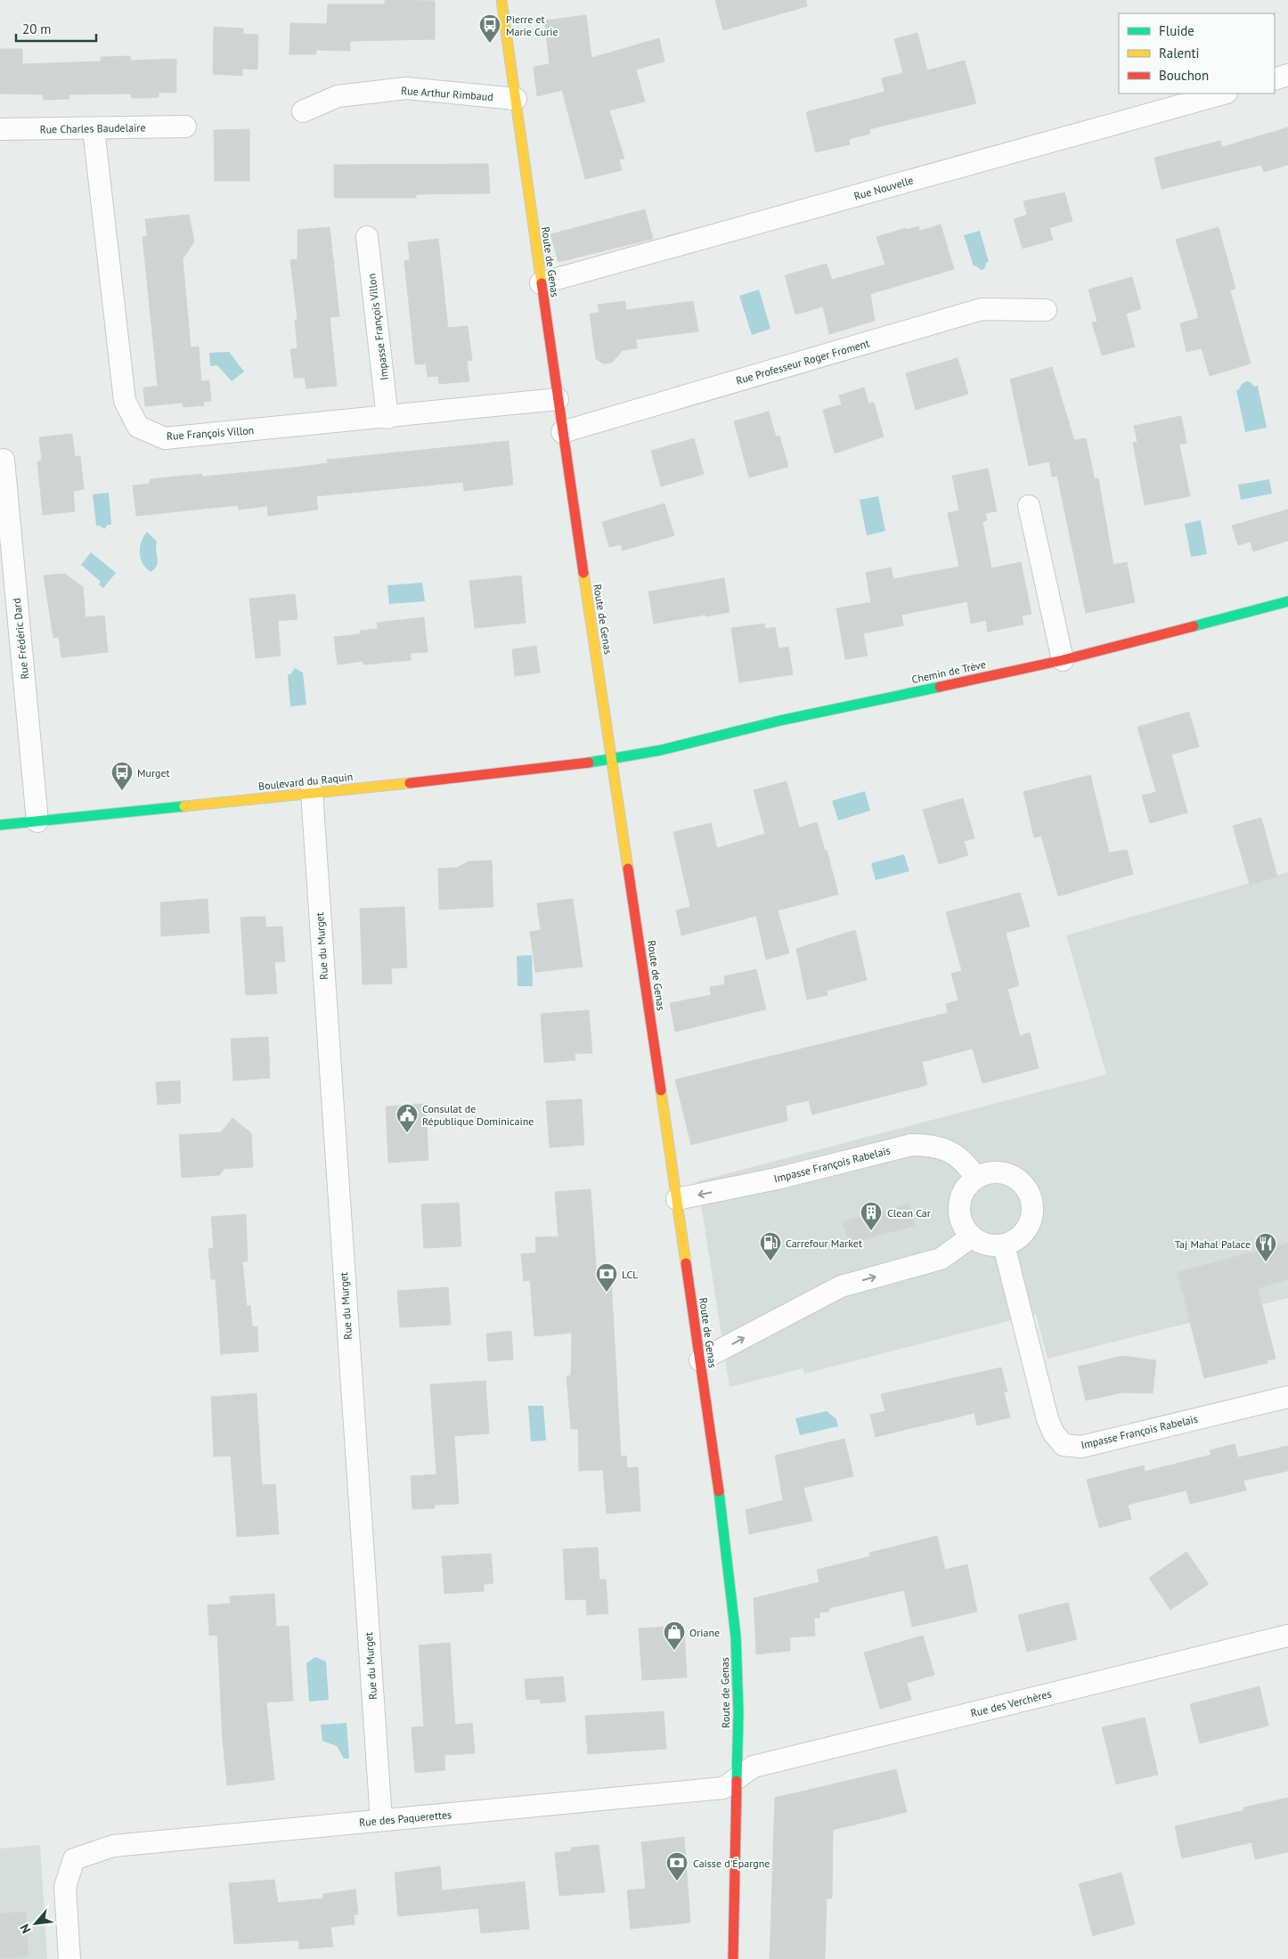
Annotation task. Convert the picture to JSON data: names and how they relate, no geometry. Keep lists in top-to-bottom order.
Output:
{
  "streets": {
    "street": [
      "Rue Arthur Rimbaud",
      "Rue Charles Baudelaire",
      "Rue Nouvelle",
      "Route de Genas",
      "Impasse François Villon",
      "Rue Professeur Roger Froment",
      "Rue François Villon",
      "Rue Frédéric Dard",
      "Chemin de Trève",
      "Boulevard du Raquin",
      "Rue du Murget",
      "Impasse François Rabelais",
      "Rue des Verchères",
      "Rue des Paquerettes"
    ]
  },
  "crossings": [
    ["Rue Arthur Rimbaud", "Route de Genas"],
    ["Rue Charles Baudelaire", "Rue François Villon"],
    ["Rue Nouvelle", "Route de Genas"],
    ["Route de Genas", "Rue Professeur Roger Froment"],
    ["Route de Genas", "Rue François Villon"],
    ["Route de Genas", "Chemin de Trève"],
    ["Route de Genas", "Boulevard du Raquin"],
    ["Route de Genas", "Impasse François Rabelais"],
    ["Route de Genas", "Rue des Verchères"],
    ["Route de Genas", "Rue des Paquerettes"],
    ["Impasse François Villon", "Rue François Villon"],
    ["Rue Frédéric Dard", "Boulevard du Raquin"],
    ["Chemin de Trève", "Boulevard du Raquin"],
    ["Boulevard du Raquin", "Rue du Murget"],
    ["Rue du Murget", "Rue des Paquerettes"],
    ["Rue des Verchères", "Rue des Paquerettes"]
  ],
  "places": {
    "bus stop": ["Pierre et Marie Curie", "Murget"],
    "public building": ["Consulat de République Dominicaine"],
    "building": ["Clean Car"],
    "fuel station": ["Carrefour Market"],
    "restaurant": ["Taj Mahal Palace"],
    "bank": ["LCL", "Caisse d'Épargne"],
    "shop": ["Oriane"]
  },
  "legend": ["Fluide", "Ralenti", "Bouchon"],
  "scale_bar": "20 m",
  "north": "bottom left"
}
